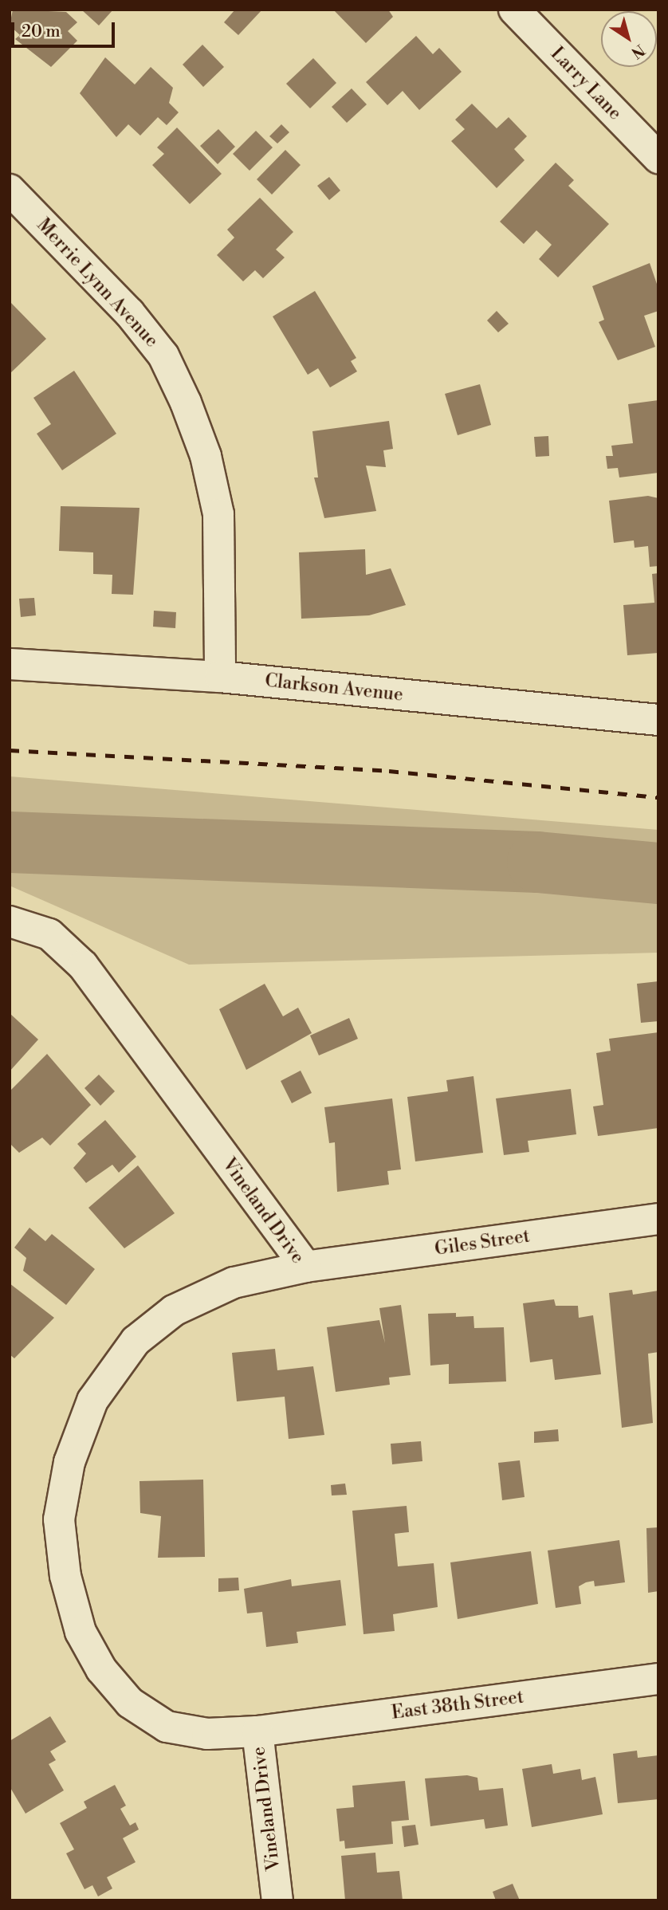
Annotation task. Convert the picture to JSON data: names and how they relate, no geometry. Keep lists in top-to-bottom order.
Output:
{
  "streets": {
    "street": [
      "Larry Lane",
      "Merrie Lynn Avenue",
      "Clarkson Avenue",
      "Vineland Drive",
      "Giles Street",
      "East 38th Street"
    ]
  },
  "crossings": [
    ["Merrie Lynn Avenue", "Clarkson Avenue"],
    ["Vineland Drive", "Giles Street"],
    ["Vineland Drive", "East 38th Street"]
  ],
  "scale_bar": "20 m",
  "north": "bottom right"
}
